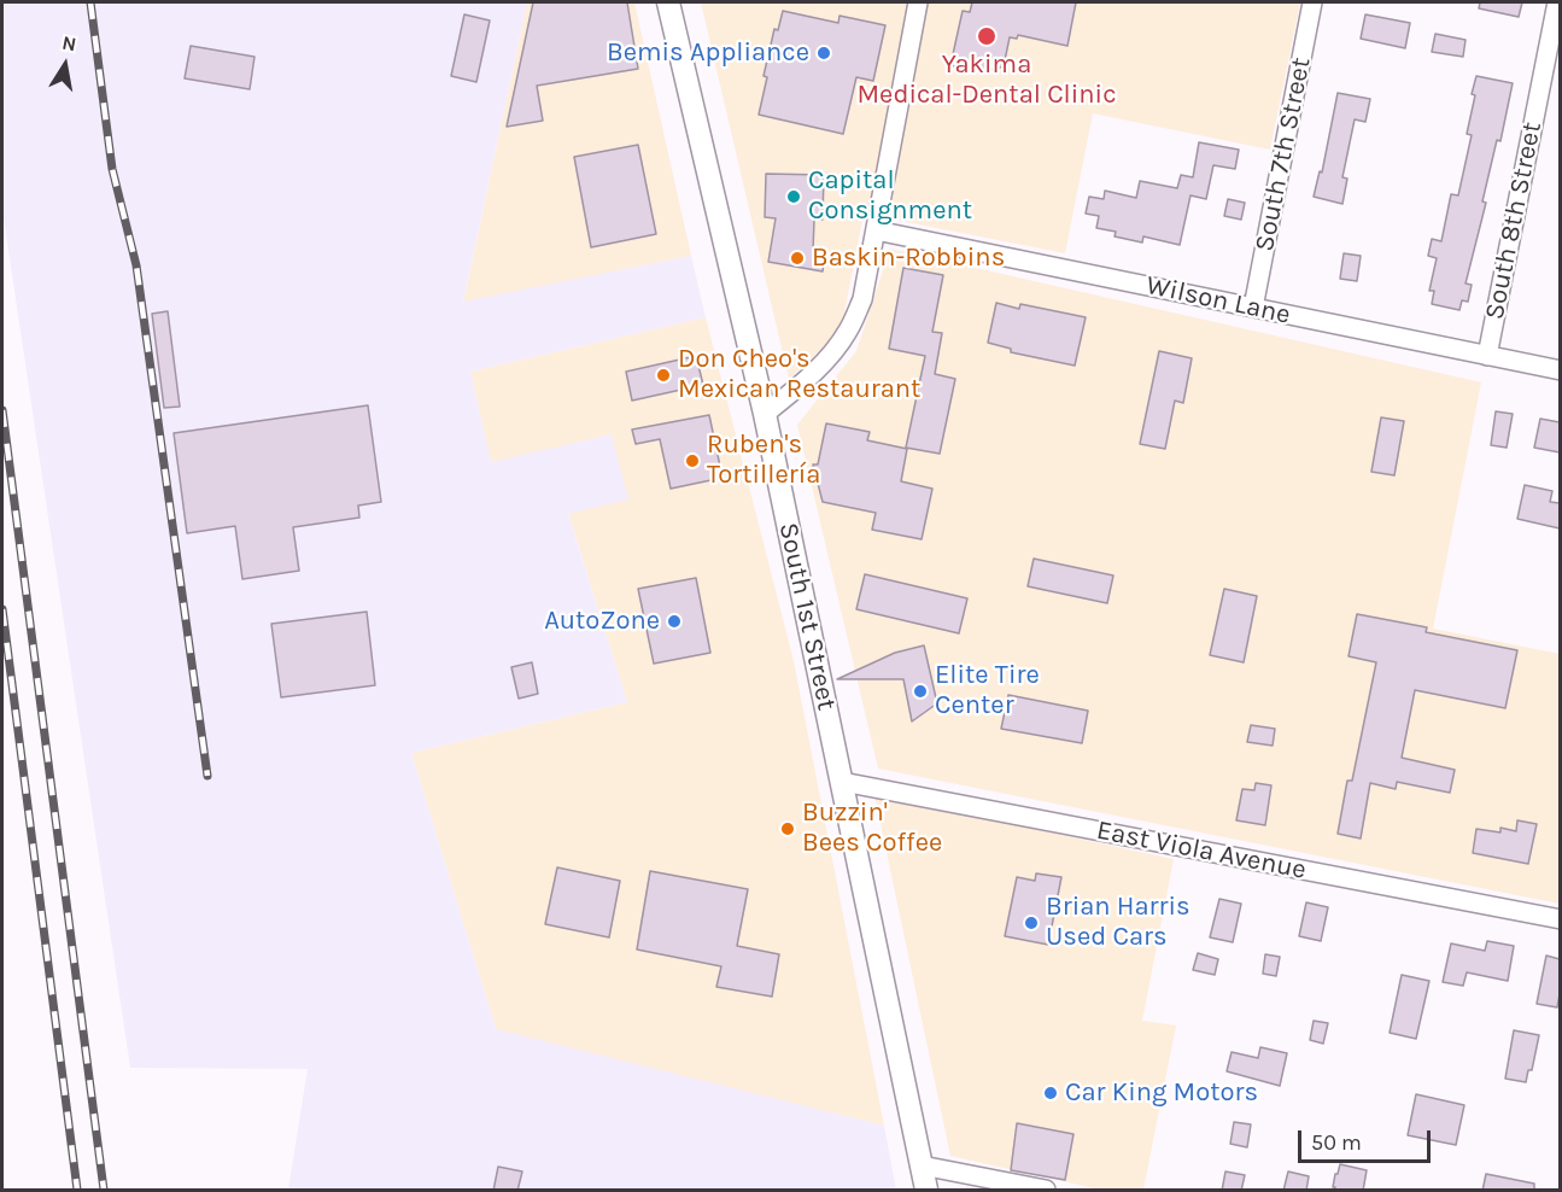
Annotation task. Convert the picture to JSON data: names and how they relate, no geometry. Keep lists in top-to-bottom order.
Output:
{
  "streets": {
    "main road": ["South 1st Street"],
    "street": [
      "South 7th Street",
      "South 8th Street",
      "Wilson Lane",
      "East Viola Avenue"
    ]
  },
  "crossings": [
    ["South 7th Street", "Wilson Lane"],
    ["South 8th Street", "Wilson Lane"],
    ["South 1st Street", "East Viola Avenue"]
  ],
  "places": [
    "Yakima Medical-Dental Clinic",
    "Bemis Appliance",
    "Capital Consignment",
    "Baskin-Robbins",
    "Don Cheo's Mexican Restaurant",
    "Ruben's Tortillería",
    "AutoZone",
    "Elite Tire Center",
    "Buzzin' Bees Coffee",
    "Brian Harris Used Cars",
    "Car King Motors"
  ],
  "scale_bar": "50 m",
  "north": "top"
}
